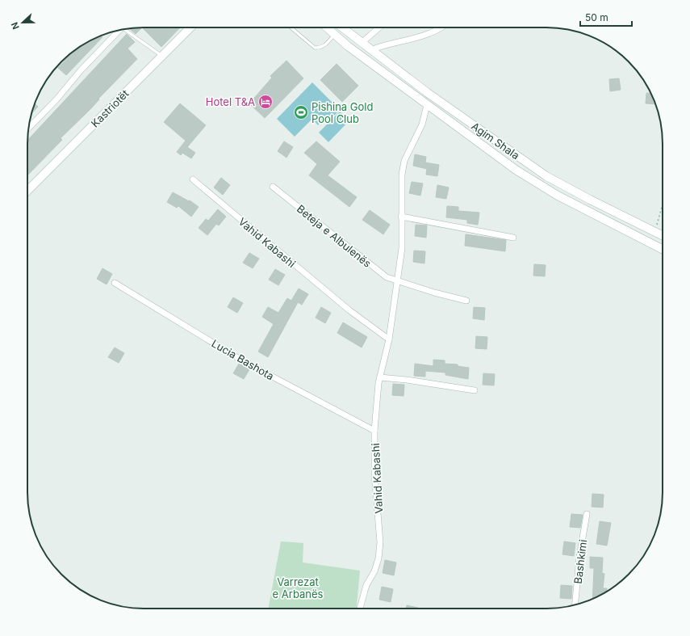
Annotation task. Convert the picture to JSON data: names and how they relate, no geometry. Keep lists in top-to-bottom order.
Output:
{
  "streets": {
    "main road": ["Kastriotët", "Agim Shala"],
    "street": [
      "Beteja e Albulenës",
      "Vahid Kabashi",
      "Lucia Bashota",
      "Bashkimi"
    ]
  },
  "crossings": [
    ["Agim Shala", "Vahid Kabashi"],
    ["Beteja e Albulenës", "Vahid Kabashi"],
    ["Vahid Kabashi", "Lucia Bashota"]
  ],
  "parks": ["Varrezat e Arbanës"],
  "places": {
    "hotel": ["Hotel T&A"],
    "sports": ["Pishina Gold Pool Club"]
  },
  "scale_bar": "50 m",
  "north": "left"
}
